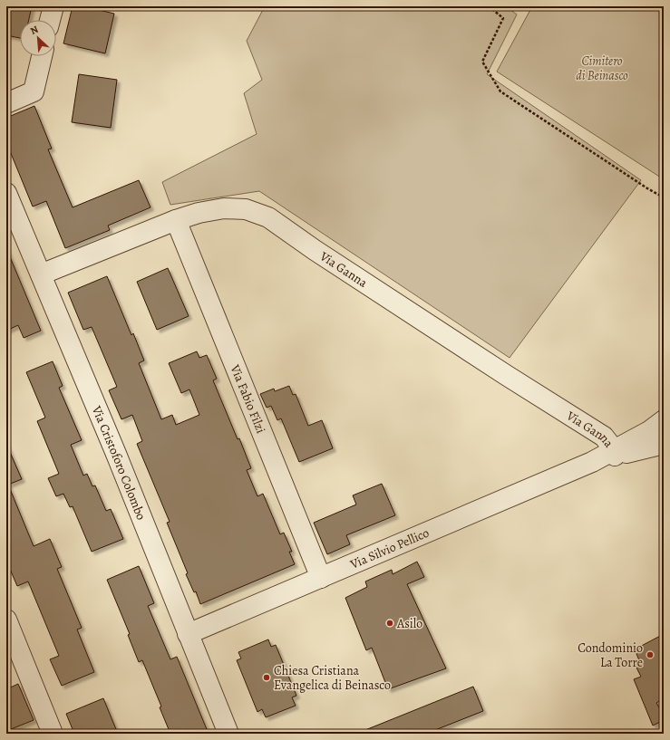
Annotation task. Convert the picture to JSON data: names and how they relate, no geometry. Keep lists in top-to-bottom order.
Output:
{
  "streets": {
    "street": [
      "Via Ganna",
      "Via Fabio Filzi",
      "Via Cristoforo Colombo",
      "Via Silvio Pellico"
    ]
  },
  "crossings": [
    ["Via Ganna", "Via Fabio Filzi"],
    ["Via Ganna", "Via Cristoforo Colombo"],
    ["Via Ganna", "Via Silvio Pellico"],
    ["Via Fabio Filzi", "Via Silvio Pellico"],
    ["Via Cristoforo Colombo", "Via Silvio Pellico"]
  ],
  "parks": ["Cimitero di Beinasco"],
  "places": ["Asilo", "Condominio La Torre", "Chiesa Cristiana Evangelica di Beinasco"],
  "north": "top left"
}
